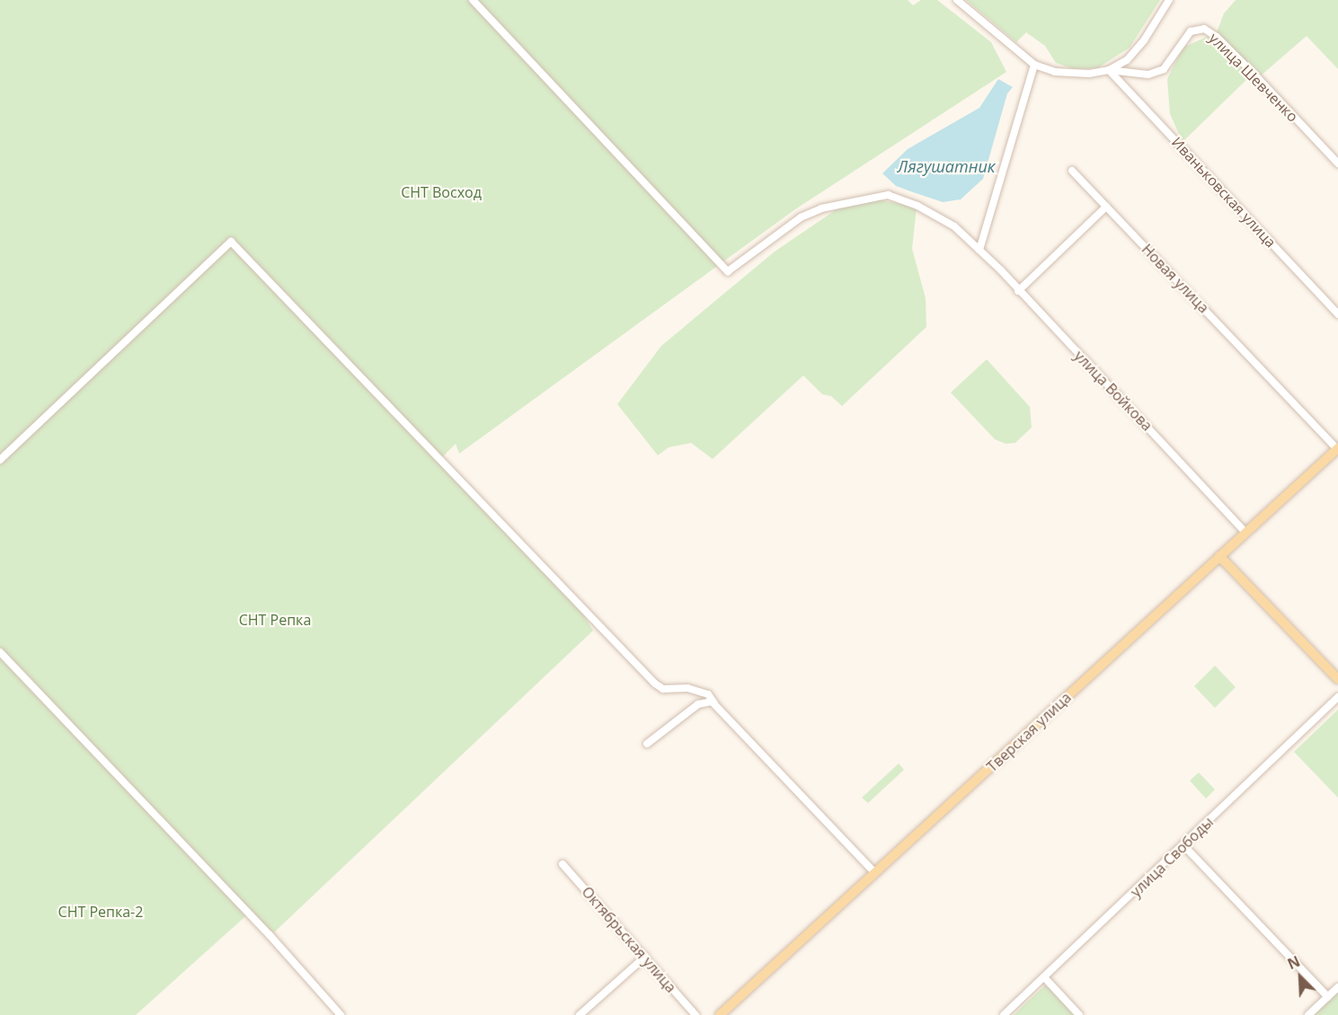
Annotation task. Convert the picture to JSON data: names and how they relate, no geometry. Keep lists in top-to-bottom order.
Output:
{
  "streets": {
    "main road": ["Тверская улица"],
    "street": [
      "улица Шевченко",
      "Иваньковская улица",
      "Новая улица",
      "улица Войкова",
      "улица Свободы",
      "Октябрьская улица"
    ]
  },
  "crossings": [
    ["улица Шевченко", "Иваньковская улица"],
    ["Новая улица", "Тверская улица"],
    ["улица Войкова", "Тверская улица"]
  ],
  "water": ["Лягушатник"],
  "parks": ["СНТ Восход", "СНТ Репка", "СНТ Репка-2"],
  "north": "top left"
}
